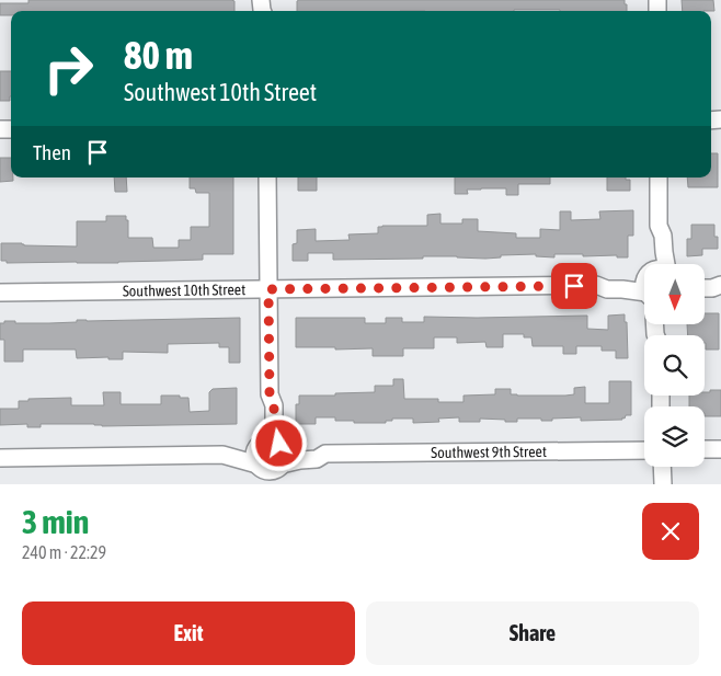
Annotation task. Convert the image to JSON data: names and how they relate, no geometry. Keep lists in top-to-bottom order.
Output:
{
  "streets": {
    "street": ["Southwest 10th Street", "Southwest 9th Street"]
  },
  "north": "bottom",
  "page": {
    "turn": ["80 m", "Southwest 10th Street"],
    "then": "Then",
    "heading": ["3 min", "240 m · 22:29"],
    "buttons": ["Exit", "Share"]
  }
}
